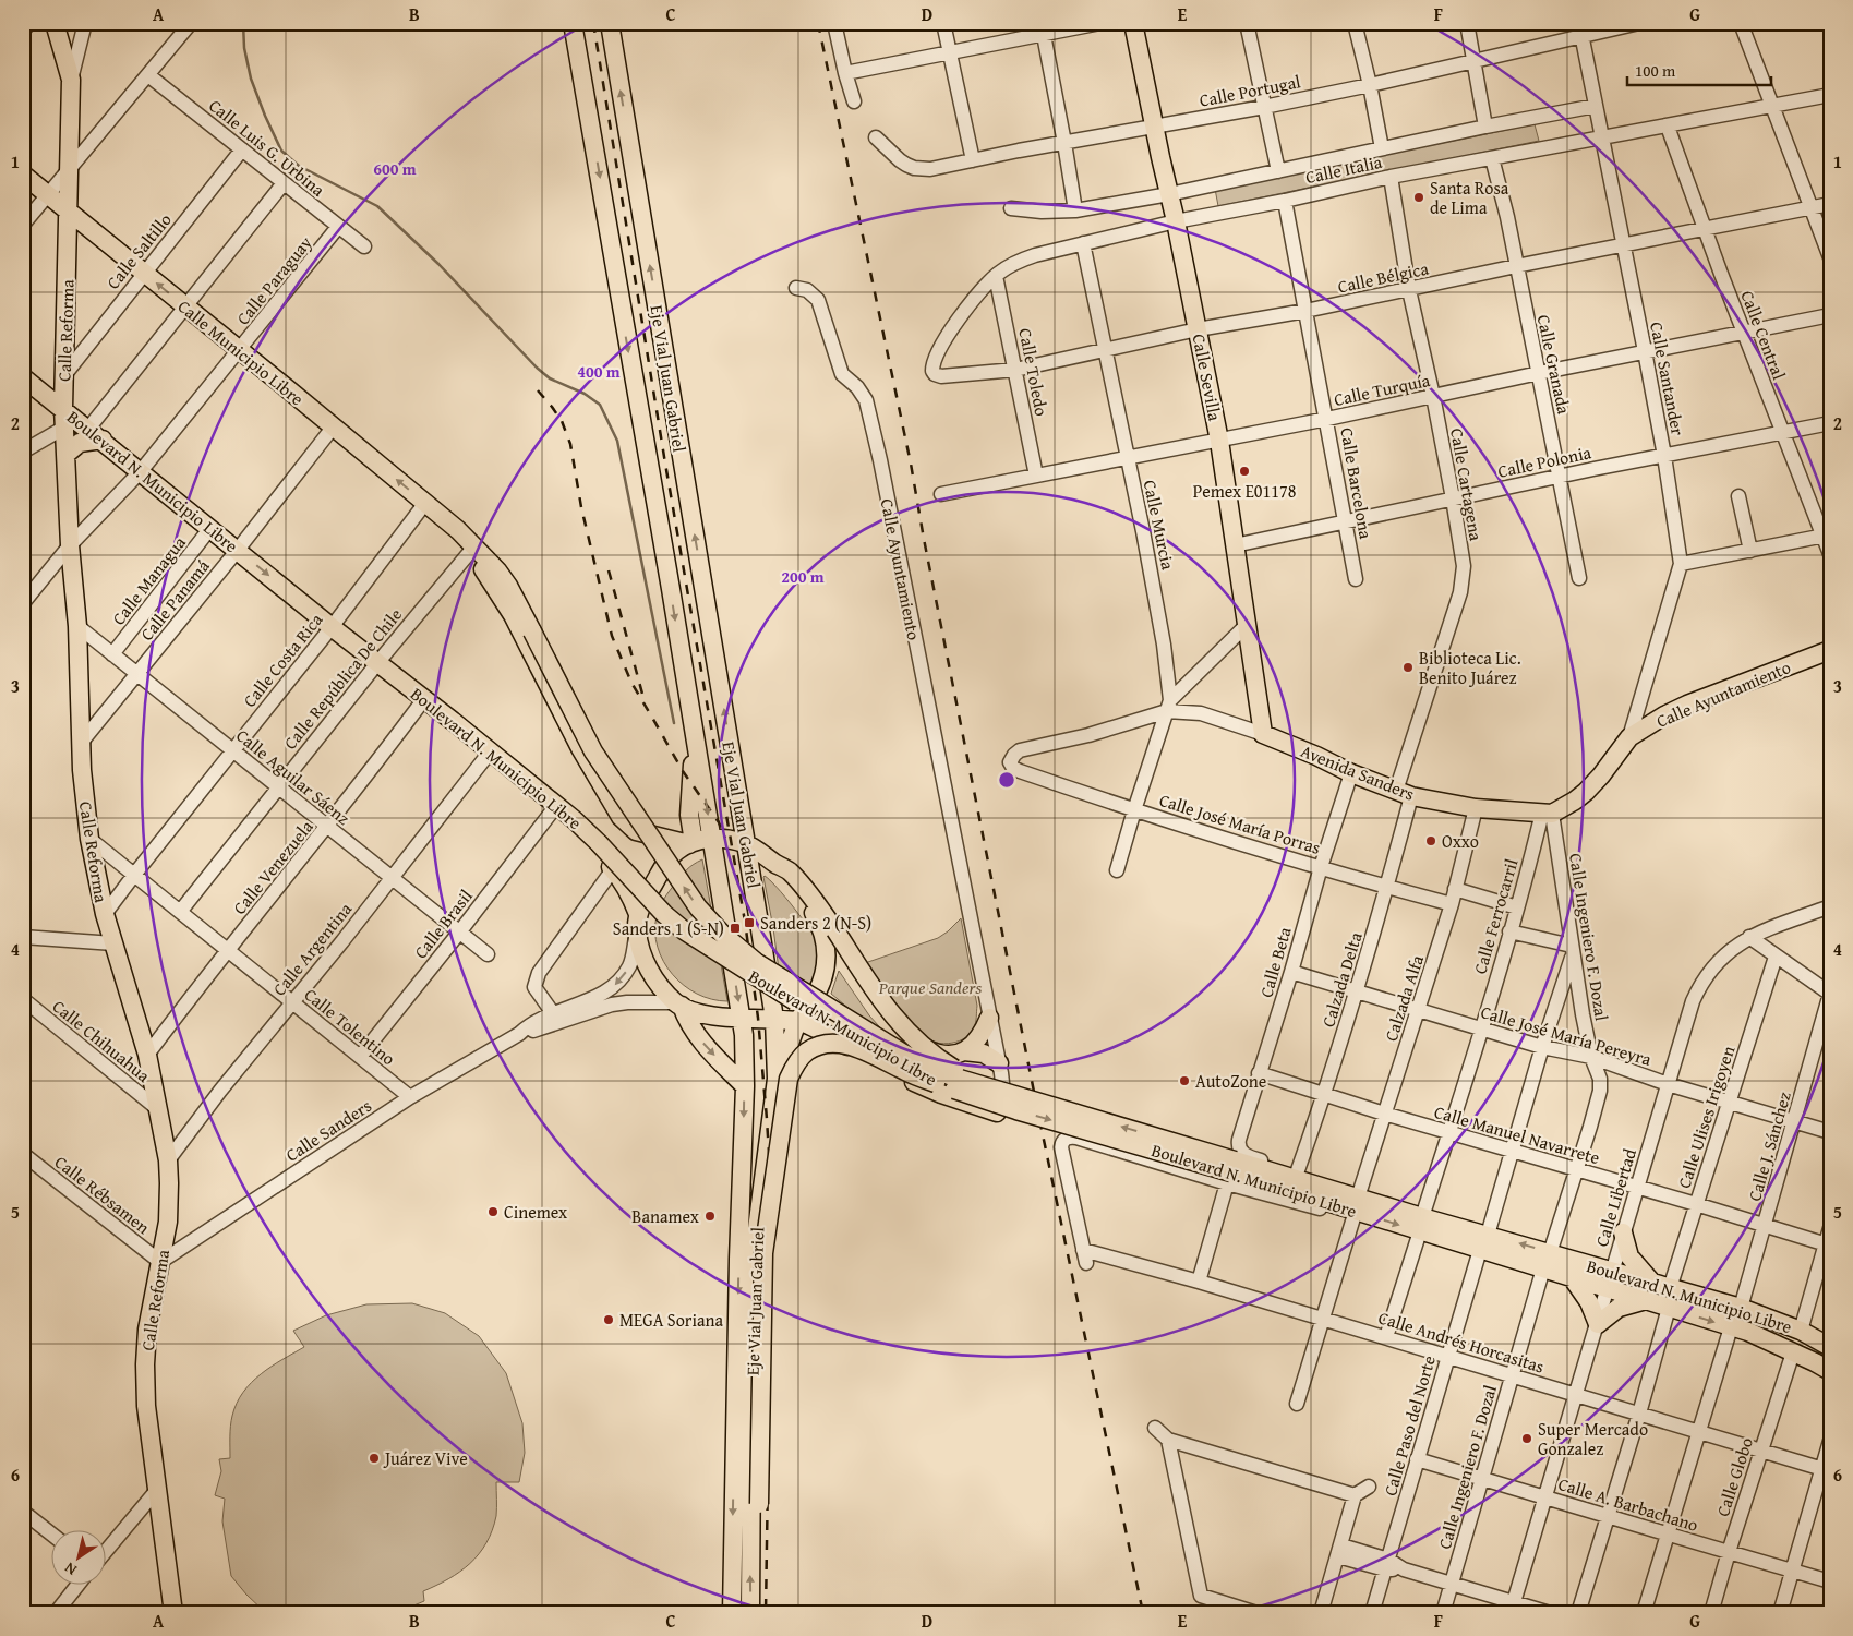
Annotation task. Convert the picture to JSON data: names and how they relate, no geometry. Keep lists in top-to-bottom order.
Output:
{
  "streets": {
    "main road": [
      "Calle Reforma",
      "Calle Municipio Libre",
      "Calle Sevilla",
      "Eje Vial Juan Gabriel",
      "Boulevard N. Municipio Libre",
      "Calle Ayuntamiento",
      "Avenida Sanders"
    ],
    "street": [
      "Calle Portugal",
      "Calle Luis G. Urbina",
      "Calle Italia",
      "Calle Saltillo",
      "Calle Bélgica",
      "Calle Paraguay",
      "Calle Central",
      "Calle Granada",
      "Calle Toledo",
      "Calle Santander",
      "Calle Turquía",
      "Calle Polonia",
      "Calle Barcelona",
      "Calle Cartagena",
      "Calle Murcia",
      "Calle Managua",
      "Calle Panamá",
      "Calle Costa Rica",
      "Calle República De Chile",
      "Calle Aguilar Sáenz",
      "Calle José María Porras",
      "Calle Venezuela",
      "Calle Ferrocarril",
      "Calle Brasil",
      "Calle Ingeniero F. Dozal",
      "Calle Argentina",
      "Calle Beta",
      "Calzada Delta",
      "Calzada Alfa",
      "Calle Tolentino",
      "Calle José María Pereyra",
      "Calle Chihuahua",
      "Calle Ulises Irigoyen",
      "Calle Sanders",
      "Calle Manuel Navarrete",
      "Calle J. Sánchez",
      "Calle Rébsamen",
      "Calle Libertad",
      "Calle Andrés Horcasitas",
      "Calle Paso del Norte",
      "Calle Globo",
      "Calle A. Barbachano"
    ]
  },
  "crossings": [
    ["Calle Portugal", "Calle Sevilla"],
    ["Calle Portugal", "Calle Santander"],
    ["Calle Luis G. Urbina", "Calle Saltillo"],
    ["Calle Luis G. Urbina", "Calle Paraguay"],
    ["Calle Italia", "Calle Bélgica"],
    ["Calle Italia", "Calle Central"],
    ["Calle Italia", "Calle Granada"],
    ["Calle Italia", "Calle Toledo"],
    ["Calle Italia", "Calle Sevilla"],
    ["Calle Italia", "Calle Santander"],
    ["Calle Italia", "Calle Barcelona"],
    ["Calle Italia", "Calle Cartagena"],
    ["Calle Italia", "Calle Murcia"],
    ["Calle Saltillo", "Calle Reforma"],
    ["Calle Saltillo", "Calle Municipio Libre"],
    ["Calle Bélgica", "Calle Central"],
    ["Calle Bélgica", "Calle Granada"],
    ["Calle Bélgica", "Calle Toledo"],
    ["Calle Bélgica", "Calle Sevilla"],
    ["Calle Bélgica", "Calle Santander"],
    ["Calle Bélgica", "Calle Barcelona"],
    ["Calle Bélgica", "Calle Cartagena"],
    ["Calle Bélgica", "Calle Murcia"],
    ["Calle Paraguay", "Calle Reforma"],
    ["Calle Paraguay", "Calle Municipio Libre"],
    ["Calle Paraguay", "Boulevard N. Municipio Libre"],
    ["Calle Reforma", "Calle Municipio Libre"],
    ["Calle Reforma", "Boulevard N. Municipio Libre"],
    ["Calle Reforma", "Calle Panamá"],
    ["Calle Reforma", "Calle Costa Rica"],
    ["Calle Reforma", "Calle Aguilar Sáenz"],
    ["Calle Reforma", "Calle Venezuela"],
    ["Calle Reforma", "Calle Argentina"],
    ["Calle Reforma", "Calle Tolentino"],
    ["Calle Reforma", "Calle Chihuahua"],
    ["Calle Reforma", "Calle Sanders"],
    ["Calle Reforma", "Calle Rébsamen"],
    ["Calle Central", "Calle Turquía"],
    ["Calle Central", "Calle Polonia"],
    ["Calle Municipio Libre", "Boulevard N. Municipio Libre"],
    ["Calle Municipio Libre", "Calle Panamá"],
    ["Calle Municipio Libre", "Calle Costa Rica"],
    ["Calle Municipio Libre", "Calle República De Chile"],
    ["Calle Granada", "Calle Turquía"],
    ["Calle Granada", "Calle Polonia"],
    ["Calle Toledo", "Calle Turquía"],
    ["Calle Sevilla", "Calle Turquía"],
    ["Calle Sevilla", "Calle Polonia"],
    ["Calle Sevilla", "Avenida Sanders"],
    ["Calle Santander", "Calle Turquía"],
    ["Calle Santander", "Calle Polonia"],
    ["Calle Santander", "Calle Ayuntamiento"],
    ["Calle Turquía", "Calle Barcelona"],
    ["Calle Turquía", "Calle Cartagena"],
    ["Calle Turquía", "Calle Murcia"],
    ["Calle Polonia", "Calle Barcelona"],
    ["Calle Polonia", "Calle Cartagena"],
    ["Boulevard N. Municipio Libre", "Calle Managua"],
    ["Boulevard N. Municipio Libre", "Calle Panamá"],
    ["Boulevard N. Municipio Libre", "Calle Costa Rica"],
    ["Boulevard N. Municipio Libre", "Calle República De Chile"],
    ["Boulevard N. Municipio Libre", "Calle Venezuela"],
    ["Boulevard N. Municipio Libre", "Calle Ferrocarril"],
    ["Boulevard N. Municipio Libre", "Calle Ingeniero F. Dozal"],
    ["Boulevard N. Municipio Libre", "Calle Beta"],
    ["Boulevard N. Municipio Libre", "Calzada Alfa"],
    ["Boulevard N. Municipio Libre", "Calle Ulises Irigoyen"],
    ["Boulevard N. Municipio Libre", "Calle J. Sánchez"],
    ["Boulevard N. Municipio Libre", "Calle Libertad"],
    ["Boulevard N. Municipio Libre", "Calle Andrés Horcasitas"],
    ["Boulevard N. Municipio Libre", "Calle Paso del Norte"],
    ["Boulevard N. Municipio Libre", "Calle Globo"],
    ["Calle Cartagena", "Avenida Sanders"],
    ["Calle Cartagena", "Calzada Delta"],
    ["Calle Murcia", "Calle José María Porras"],
    ["Calle Ayuntamiento", "Avenida Sanders"],
    ["Calle Ayuntamiento", "Calle Ferrocarril"],
    ["Calle Ayuntamiento", "Calle Ingeniero F. Dozal"],
    ["Calle Managua", "Calle Aguilar Sáenz"],
    ["Calle Panamá", "Calle Aguilar Sáenz"],
    ["Calle Costa Rica", "Calle Aguilar Sáenz"],
    ["Calle Costa Rica", "Calle Tolentino"],
    ["Calle República De Chile", "Calle Aguilar Sáenz"],
    ["Calle República De Chile", "Calle Tolentino"],
    ["Avenida Sanders", "Calle Ferrocarril"],
    ["Avenida Sanders", "Calle Ingeniero F. Dozal"],
    ["Avenida Sanders", "Calle Beta"],
    ["Avenida Sanders", "Calzada Delta"],
    ["Avenida Sanders", "Calzada Alfa"],
    ["Calle Aguilar Sáenz", "Calle Venezuela"],
    ["Calle Aguilar Sáenz", "Calle Brasil"],
    ["Calle Aguilar Sáenz", "Calle Argentina"],
    ["Calle José María Porras", "Calle Beta"],
    ["Calle José María Porras", "Calzada Delta"],
    ["Calle José María Porras", "Calzada Alfa"],
    ["Calle Venezuela", "Calle Tolentino"],
    ["Calle Ferrocarril", "Calle Ingeniero F. Dozal"],
    ["Calle Ferrocarril", "Calle José María Pereyra"],
    ["Calle Ferrocarril", "Calle Manuel Navarrete"],
    ["Calle Ferrocarril", "Calle Andrés Horcasitas"],
    ["Calle Brasil", "Calle Tolentino"],
    ["Calle Ingeniero F. Dozal", "Calle José María Pereyra"],
    ["Calle Ingeniero F. Dozal", "Calle Manuel Navarrete"],
    ["Calle Ingeniero F. Dozal", "Calle Andrés Horcasitas"],
    ["Calle Ingeniero F. Dozal", "Calle A. Barbachano"],
    ["Calle Argentina", "Calle Tolentino"],
    ["Calle Beta", "Calle José María Pereyra"],
    ["Calle Beta", "Calle Manuel Navarrete"],
    ["Calle Beta", "Calle Andrés Horcasitas"],
    ["Calzada Delta", "Calle José María Pereyra"],
    ["Calzada Delta", "Calle Manuel Navarrete"],
    ["Calzada Alfa", "Calle José María Pereyra"],
    ["Calzada Alfa", "Calle Manuel Navarrete"],
    ["Calzada Alfa", "Calle Andrés Horcasitas"],
    ["Calle Tolentino", "Calle Sanders"],
    ["Calle José María Pereyra", "Calle Ulises Irigoyen"],
    ["Calle José María Pereyra", "Calle J. Sánchez"],
    ["Calle José María Pereyra", "Calle Libertad"],
    ["Calle Ulises Irigoyen", "Calle Manuel Navarrete"],
    ["Calle Sanders", "Calle Rébsamen"],
    ["Calle Manuel Navarrete", "Calle J. Sánchez"],
    ["Calle Manuel Navarrete", "Calle Libertad"],
    ["Calle Libertad", "Calle Andrés Horcasitas"],
    ["Calle Libertad", "Calle A. Barbachano"],
    ["Calle Andrés Horcasitas", "Calle Paso del Norte"],
    ["Calle Andrés Horcasitas", "Calle Globo"],
    ["Calle Paso del Norte", "Calle A. Barbachano"],
    ["Calle Globo", "Calle A. Barbachano"]
  ],
  "parks": ["Parque Sanders"],
  "places": {
    "other": [
      "Santa Rosa de Lima",
      "Pemex E01178",
      "Biblioteca Lic. Benito Juárez",
      "Oxxo",
      "AutoZone",
      "Cinemex",
      "Banamex",
      "MEGA Soriana",
      "Super Mercado Gonzalez",
      "Juárez Vive"
    ],
    "transit": ["Sanders 2 (N-S)", "Sanders 1 (S-N)"]
  },
  "scale_bar": "100 m",
  "north": "bottom left",
  "grid": {
    "columns": [
      "A",
      "B",
      "C",
      "D",
      "E",
      "F",
      "G"
    ],
    "rows": [
      "1",
      "2",
      "3",
      "4",
      "5",
      "6"
    ]
  },
  "rings": ["600 m", "400 m", "200 m"]
}
